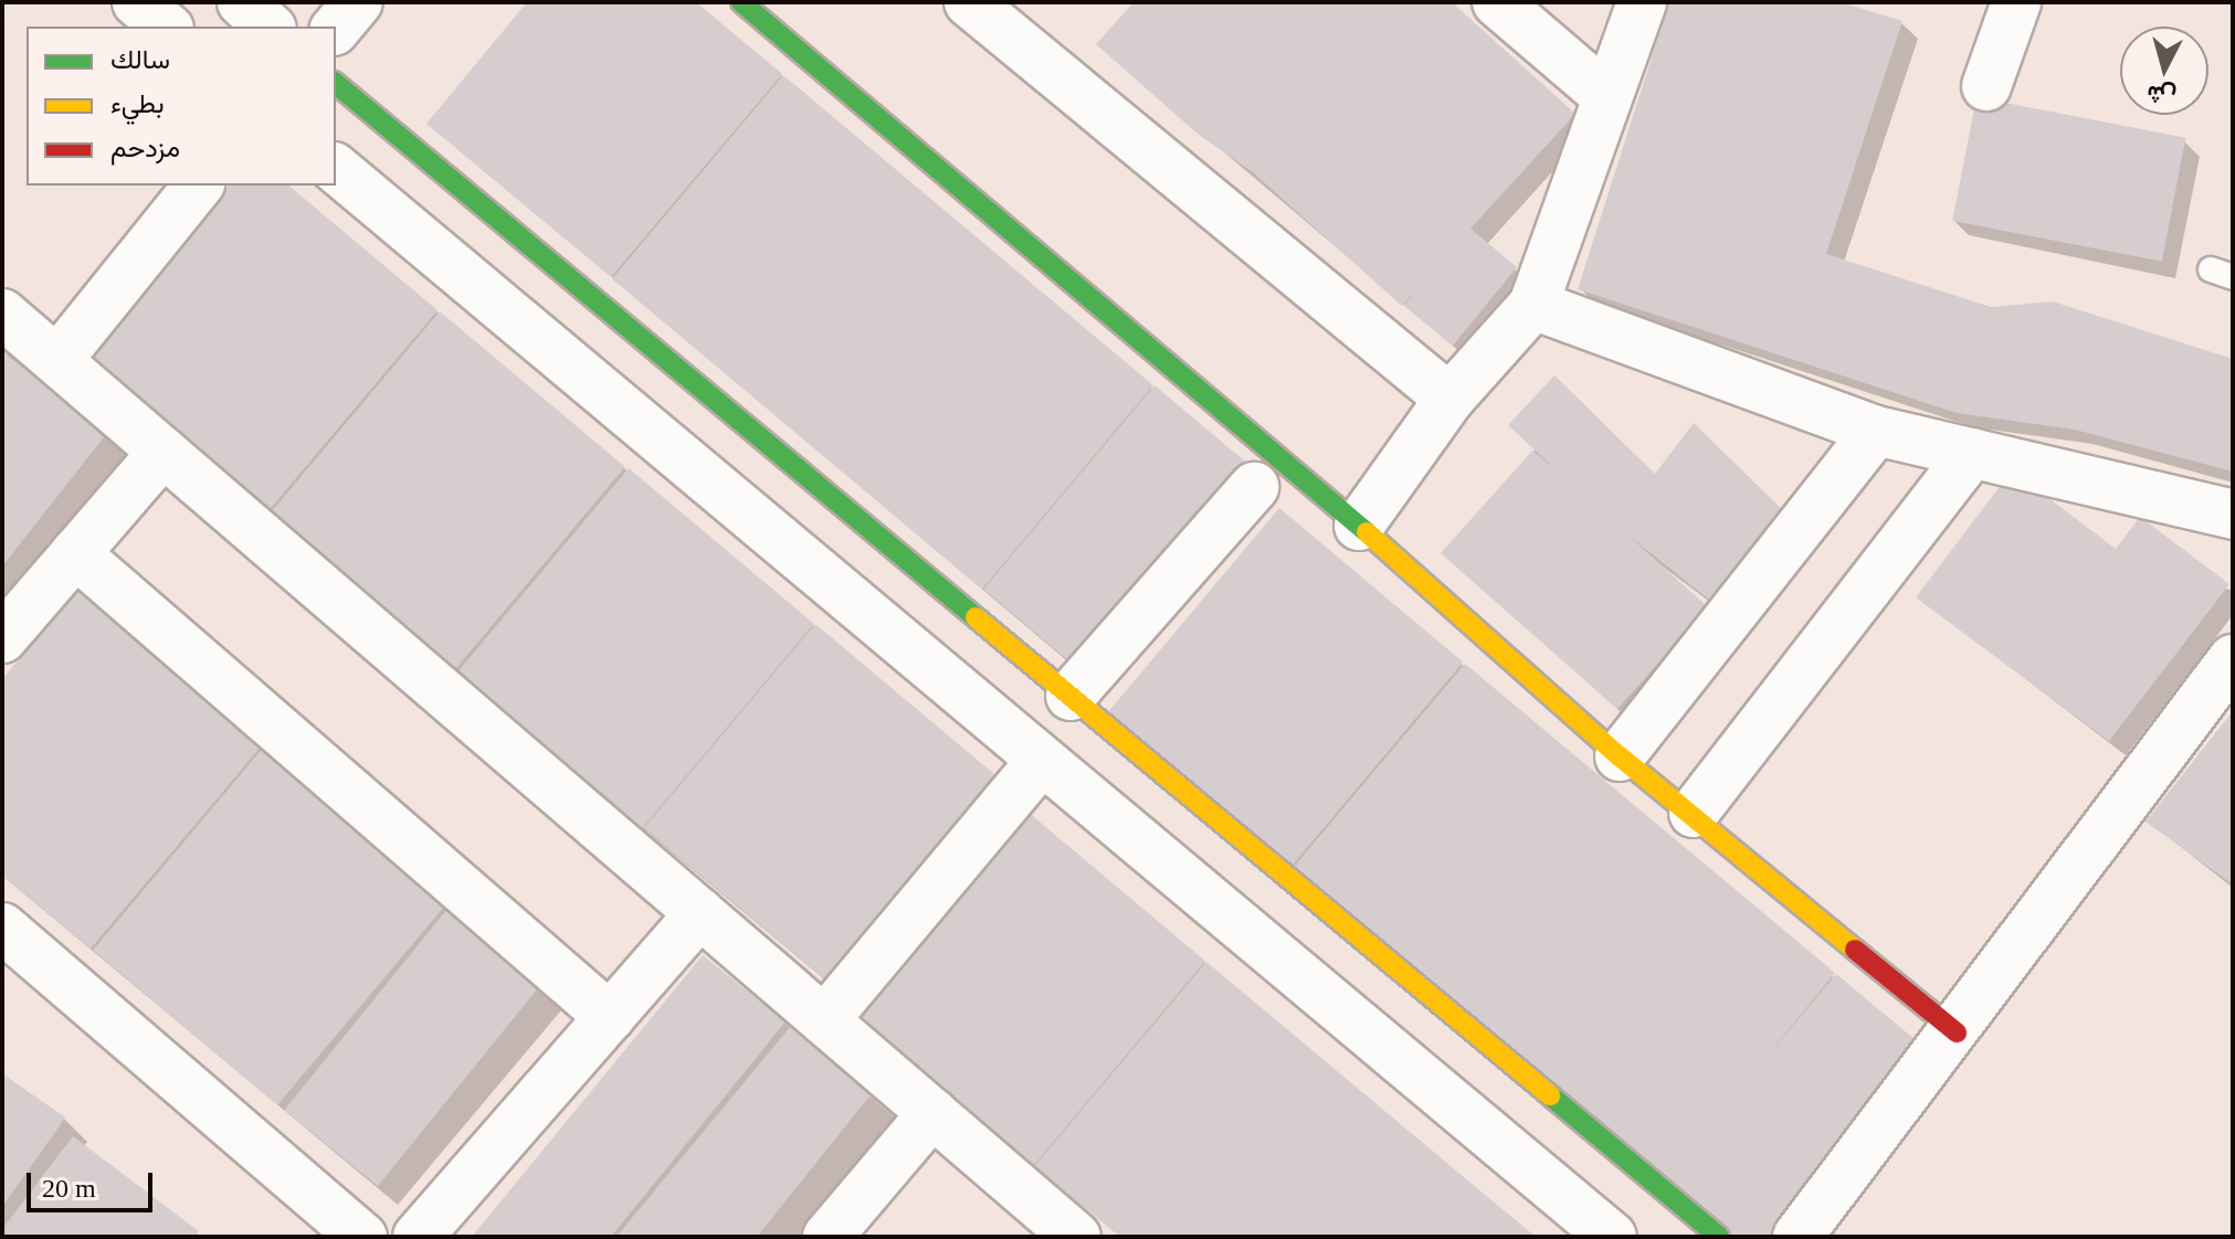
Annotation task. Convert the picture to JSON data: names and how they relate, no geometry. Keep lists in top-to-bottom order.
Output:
{
  "legend": ["سالك", "بطيء", "مزدحم"],
  "scale_bar": "20 m",
  "north": "bottom"
}
